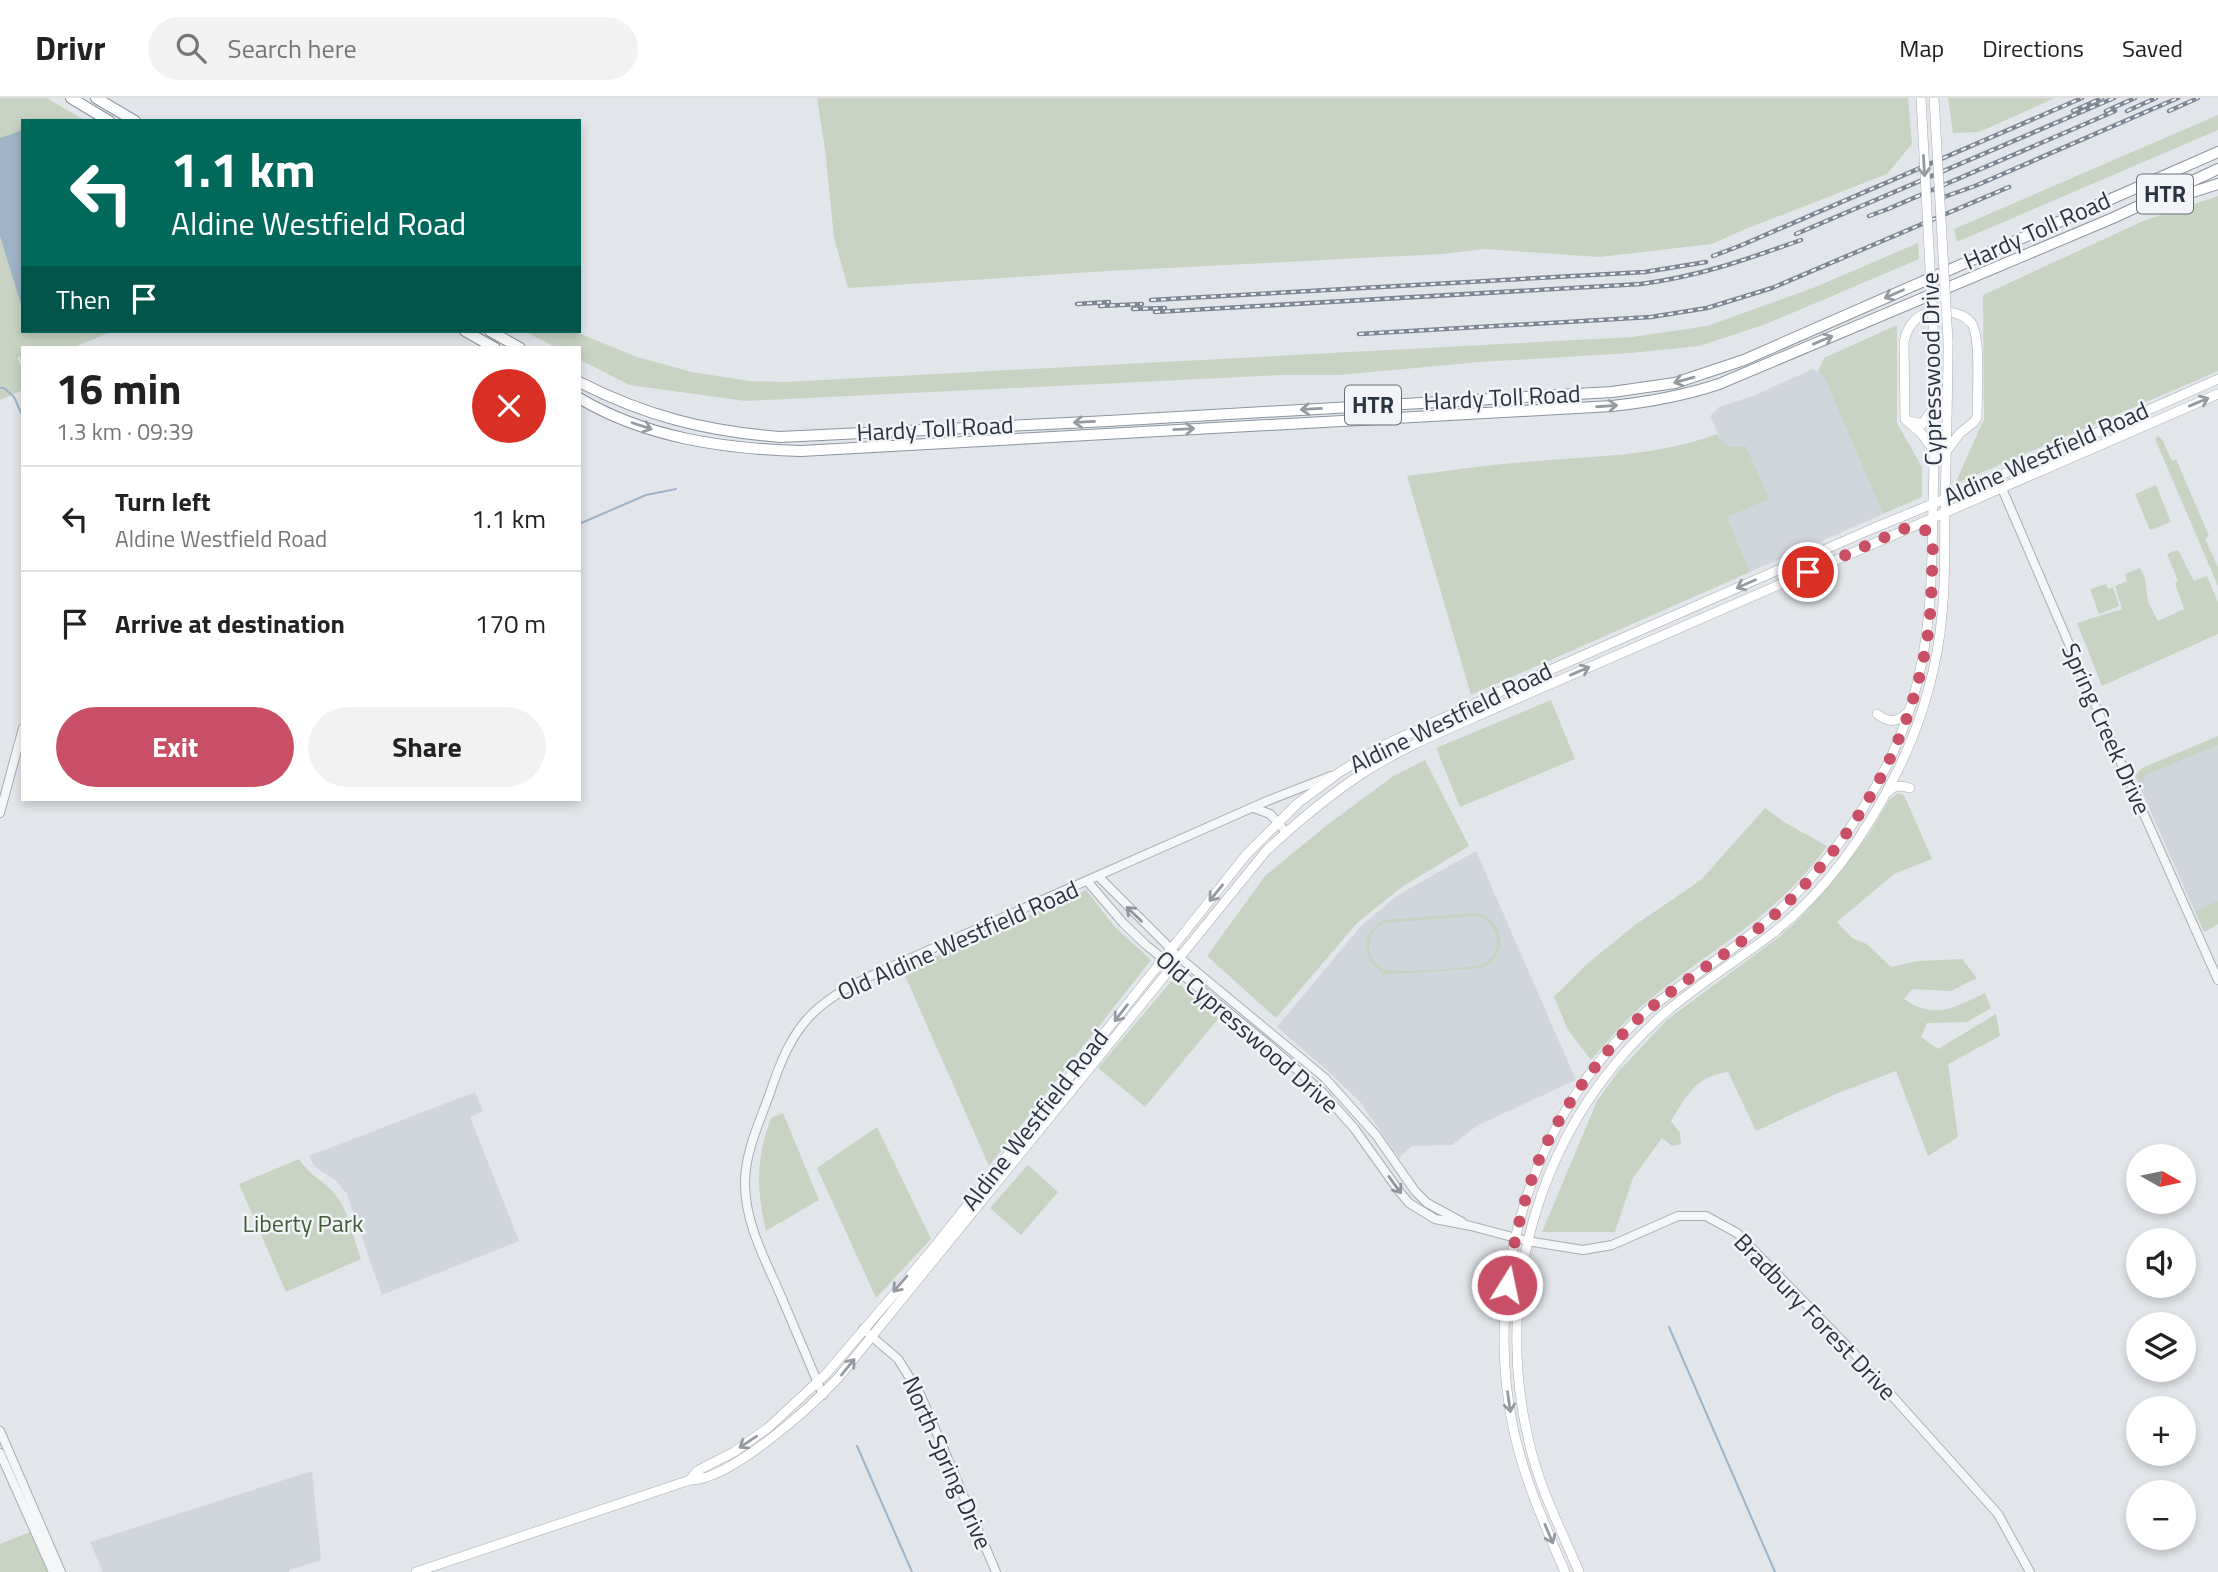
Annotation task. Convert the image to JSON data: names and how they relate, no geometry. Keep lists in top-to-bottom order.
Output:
{
  "streets": {
    "highway": ["HTR", "Hardy Toll Road"],
    "main road": ["Cypresswood Drive", "Aldine Westfield Road"],
    "street": [
      "Spring Creek Drive",
      "Old Aldine Westfield Road",
      "Old Cypresswood Drive",
      "Bradbury Forest Drive",
      "North Spring Drive"
    ]
  },
  "crossings": [
    ["Cypresswood Drive", "Aldine Westfield Road"],
    ["Cypresswood Drive", "Old Cypresswood Drive"],
    ["Cypresswood Drive", "Bradbury Forest Drive"],
    ["Aldine Westfield Road", "Spring Creek Drive"],
    ["Aldine Westfield Road", "Old Aldine Westfield Road"],
    ["Aldine Westfield Road", "Old Cypresswood Drive"],
    ["Aldine Westfield Road", "North Spring Drive"],
    ["Old Aldine Westfield Road", "Old Cypresswood Drive"],
    ["Old Cypresswood Drive", "Bradbury Forest Drive"]
  ],
  "parks": ["Liberty Park"],
  "north": "right",
  "page": {
    "header": "Drivr",
    "search": "Search here",
    "nav": ["Map", "Directions", "Saved"],
    "turn": ["1.1 km", "Aldine Westfield Road"],
    "then": "Then",
    "heading": ["16 min", "1.3 km · 09:39"],
    "list": [
      {
        "name": "Turn left",
        "note": "Aldine Westfield Road",
        "value": "1.1 km"
      },
      {
        "name": "Arrive at destination",
        "value": "170 m"
      }
    ],
    "buttons": ["Exit", "Share"],
    "map_buttons": ["+", "−"]
  }
}
